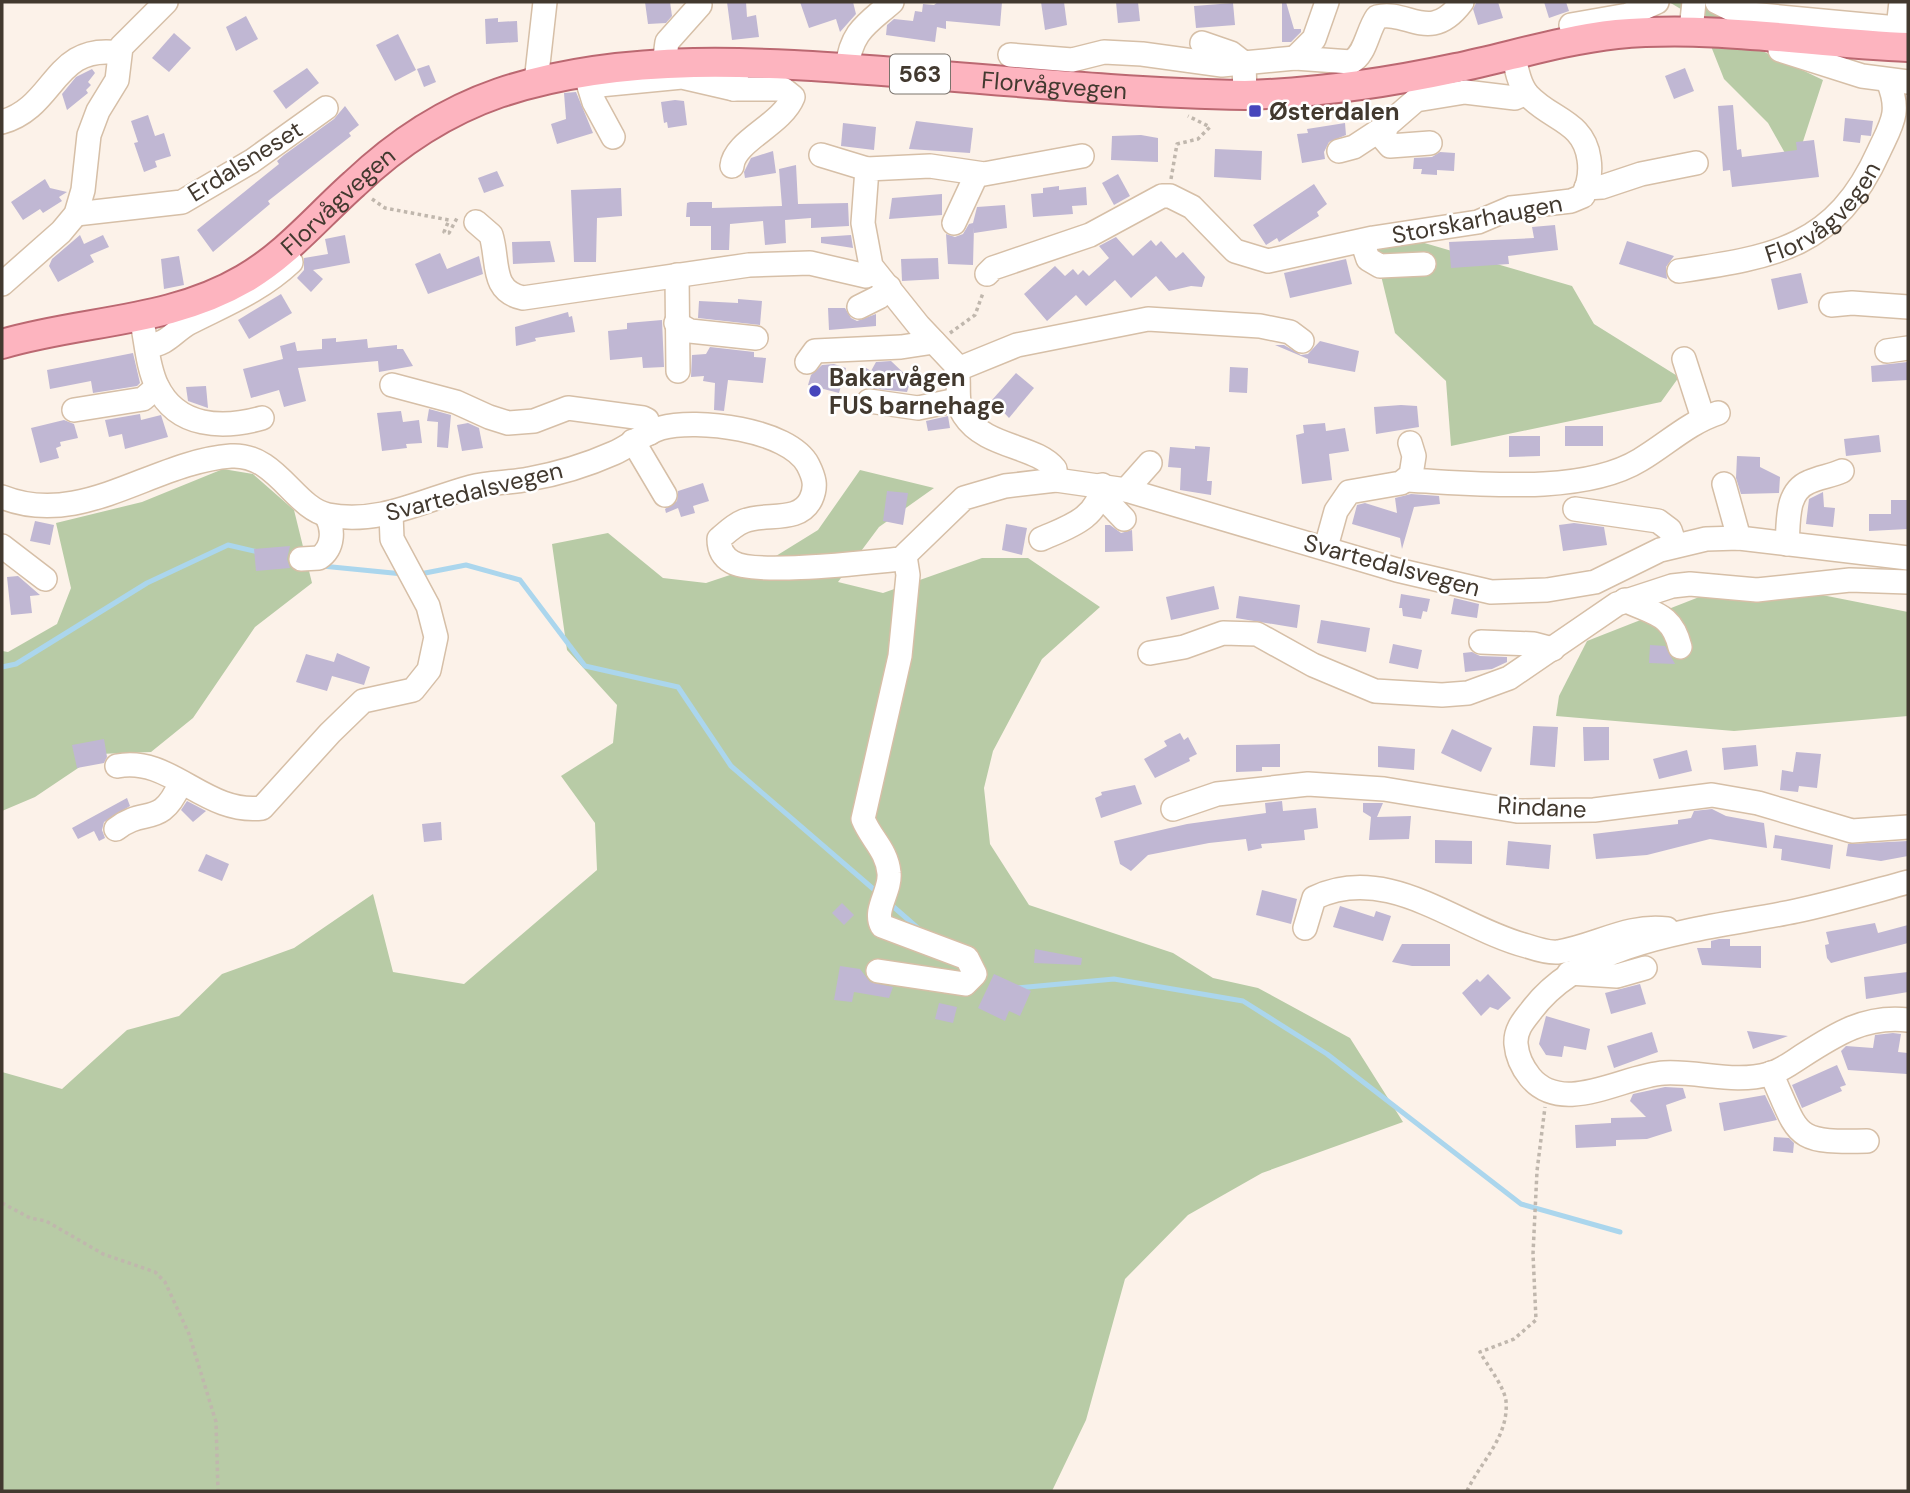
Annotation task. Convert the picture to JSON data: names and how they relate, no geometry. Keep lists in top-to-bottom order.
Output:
{
  "streets": {
    "main road": ["563", "Florvågvegen"],
    "street": [
      "Erdalsneset",
      "Storskarhaugen",
      "Svartedalsvegen",
      "Rindane"
    ]
  },
  "places": {
    "transit": ["Østerdalen"],
    "other": ["Bakarvågen FUS barnehage"]
  }
}
